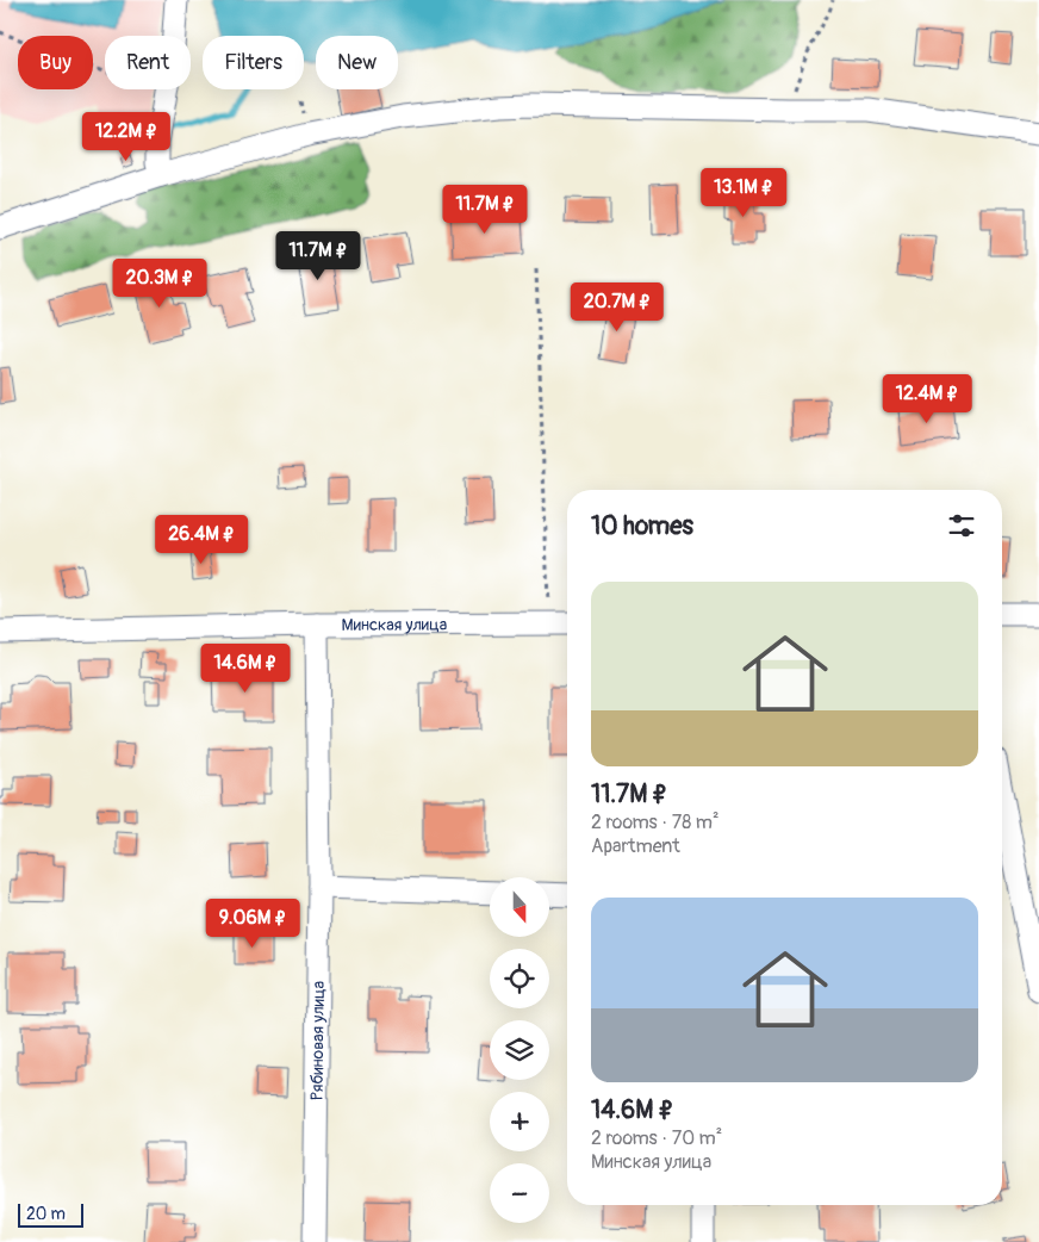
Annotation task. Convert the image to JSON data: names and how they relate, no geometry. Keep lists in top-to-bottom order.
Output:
{
  "streets": {
    "street": ["Минская улица", "Рябиновая улица"]
  },
  "crossings": [
    ["Минская улица", "Рябиновая улица"]
  ],
  "scale_bar": "20 m",
  "north": "bottom",
  "page": {
    "chip": [
      "Buy",
      "Rent",
      "Filters",
      "New"
    ],
    "price": [
      "12.2M ₽",
      "13.1M ₽",
      "11.7M ₽",
      "11.7M ₽",
      "20.3M ₽",
      "20.7M ₽",
      "12.4M ₽",
      "26.4M ₽",
      "14.6M ₽",
      "9.06M ₽"
    ],
    "heading": "10 homes",
    "list": [
      {
        "name": "11.7M ₽",
        "note": "2 rooms · 78 m² · Apartment"
      },
      {
        "name": "14.6M ₽",
        "note": "2 rooms · 70 m² · Минская улица"
      }
    ],
    "map_buttons": ["+", "−"],
    "scale": "20 m"
  }
}
